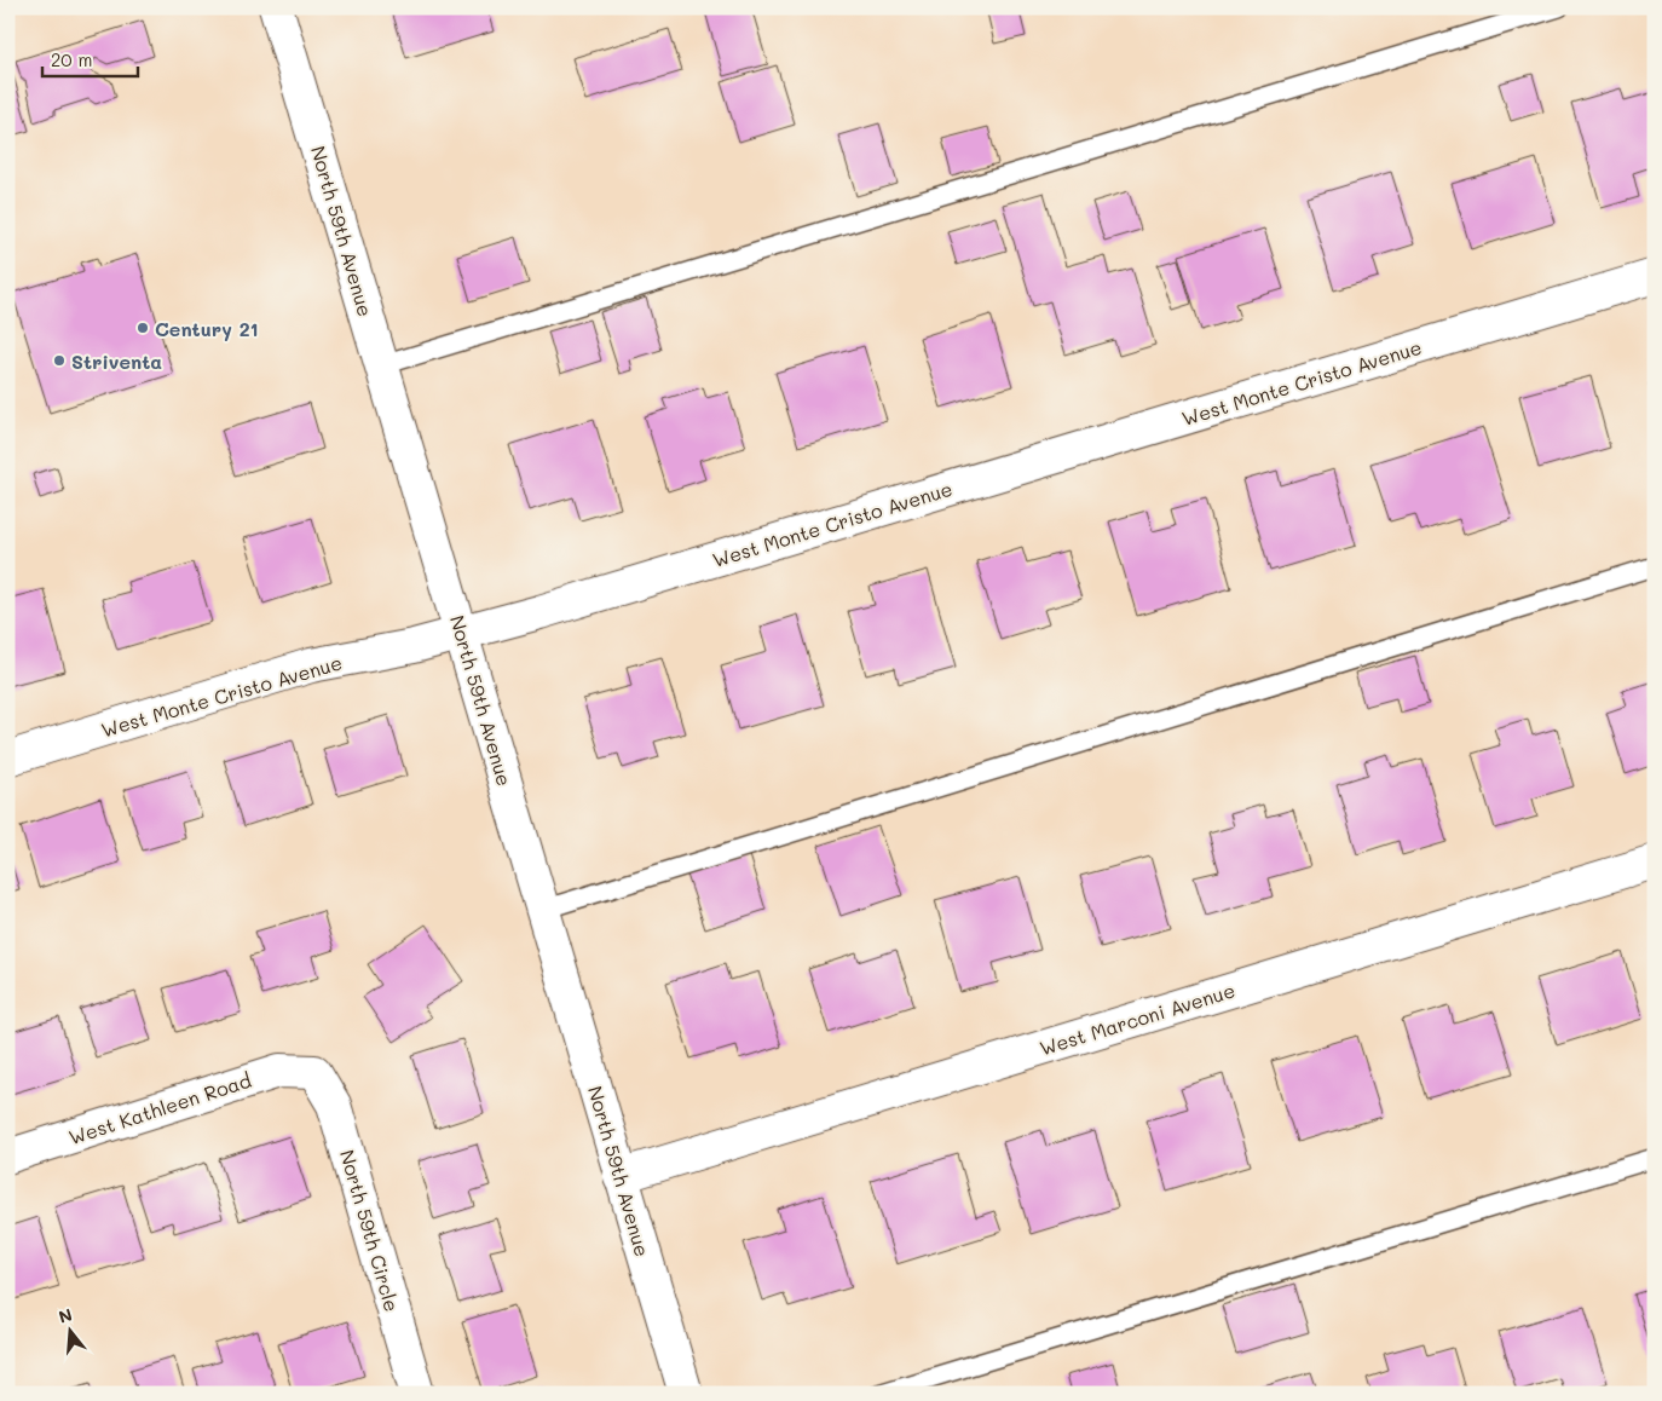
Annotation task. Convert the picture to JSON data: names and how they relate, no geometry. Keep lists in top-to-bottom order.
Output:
{
  "streets": {
    "street": [
      "North 59th Avenue",
      "West Monte Cristo Avenue",
      "West Marconi Avenue",
      "West Kathleen Road",
      "North 59th Circle"
    ]
  },
  "crossings": [
    ["North 59th Avenue", "West Monte Cristo Avenue"],
    ["North 59th Avenue", "West Marconi Avenue"],
    ["West Kathleen Road", "North 59th Circle"]
  ],
  "places": ["Century 21", "Striventa"],
  "scale_bar": "20 m",
  "north": "top"
}
